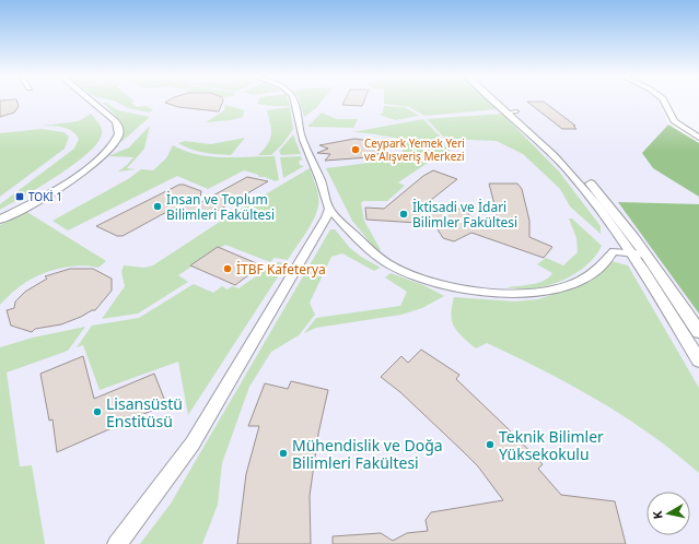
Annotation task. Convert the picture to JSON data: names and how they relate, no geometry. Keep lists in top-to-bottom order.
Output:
{
  "places": {
    "other": [
      "Ceypark Yemek Yeri ve Alışveriş Merkezi",
      "İnsan ve Toplum Bilimleri Fakültesi",
      "İktisadi ve İdari Bilimler Fakültesi",
      "İTBF Kafeterya",
      "Lisansüstü Enstitüsü",
      "Teknik Bilimler Yüksekokulu",
      "Mühendislik ve Doğa Bilimleri Fakültesi"
    ],
    "transit": ["TOKİ 1"]
  },
  "north": "left"
}
